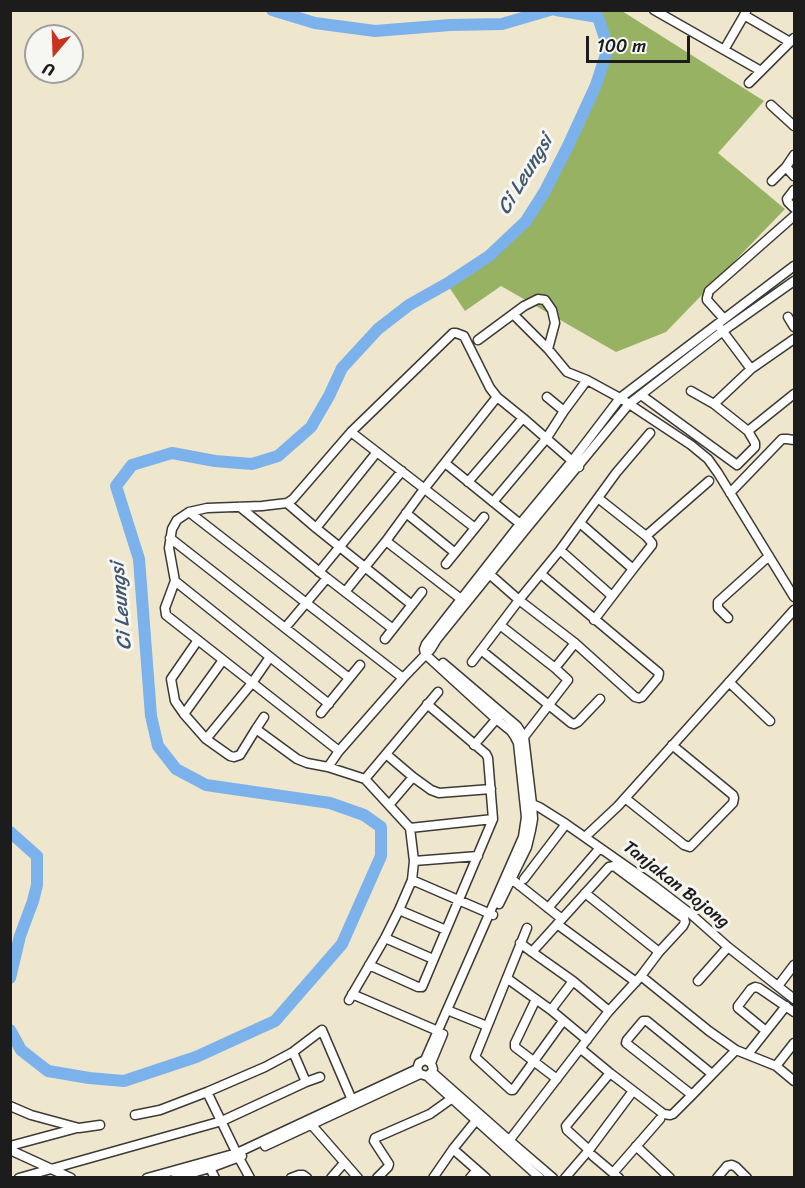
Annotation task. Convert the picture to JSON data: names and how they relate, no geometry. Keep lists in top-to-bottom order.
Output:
{
  "streets": {
    "street": ["Tanjakan Bojong"]
  },
  "water": ["Ci Leungsi"],
  "scale_bar": "100 m",
  "north": "bottom"
}
